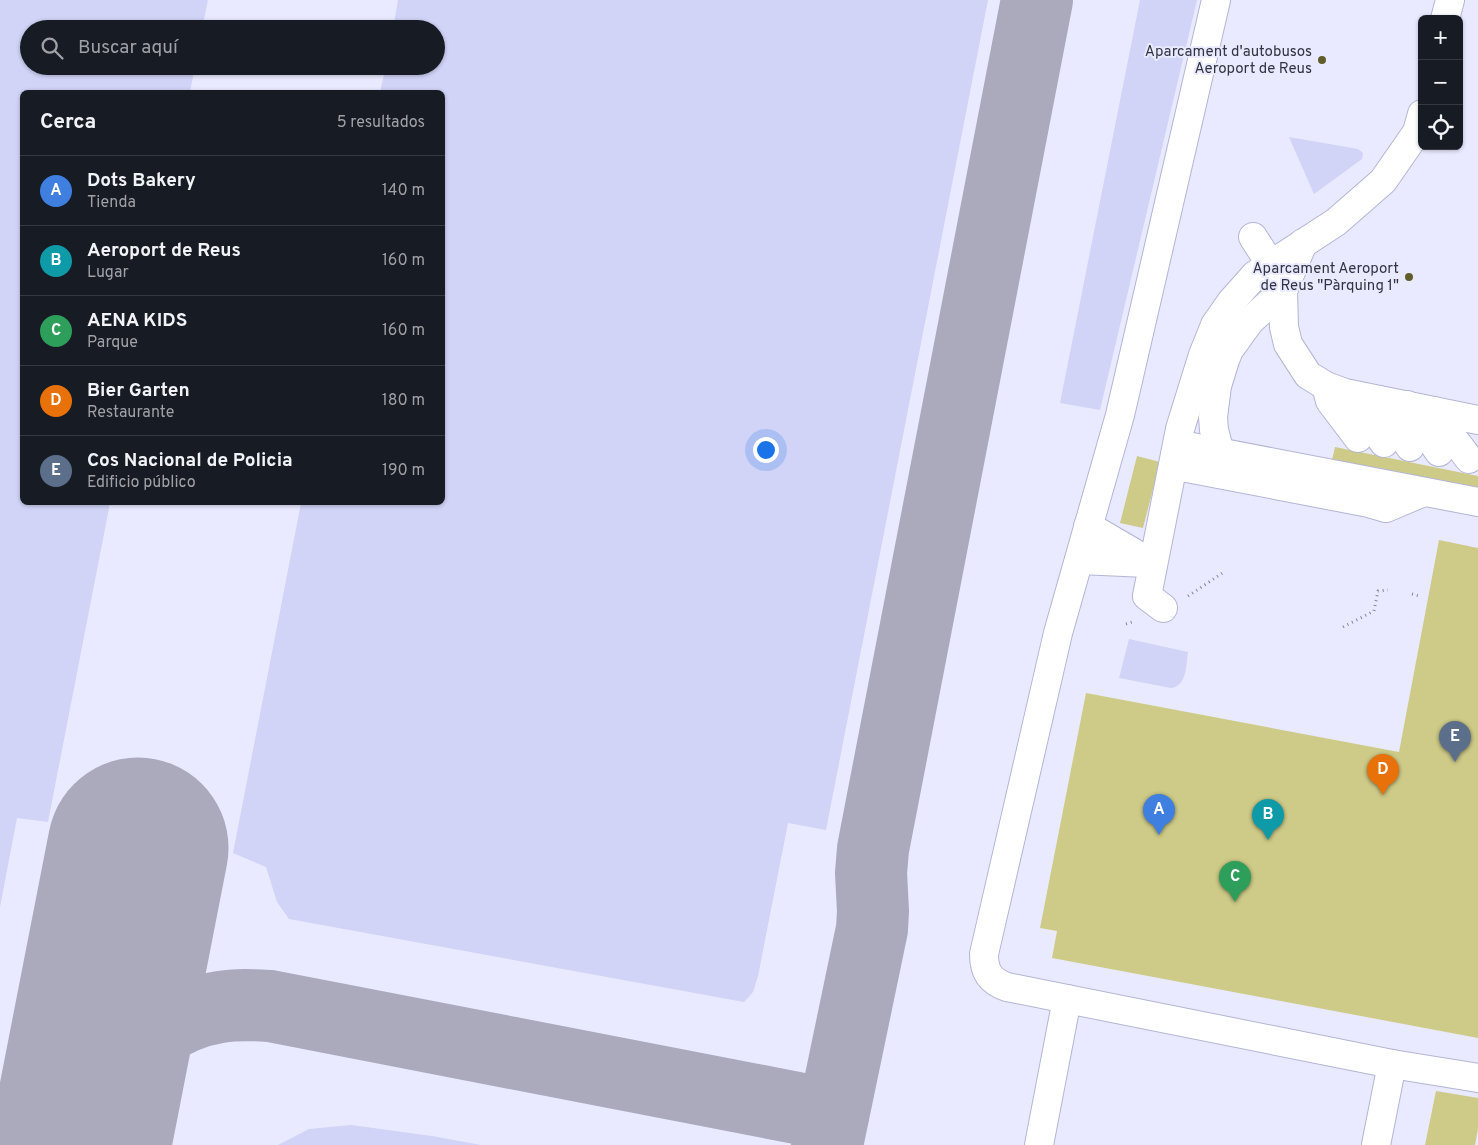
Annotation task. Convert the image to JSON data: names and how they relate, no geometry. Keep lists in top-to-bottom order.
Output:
{
  "places": ["Aparcament d'autobusos Aeroport de Reus", "Aparcament Aeroport de Reus \"Pàrquing 1\""],
  "page": {
    "map_buttons": ["+", "−"],
    "search": "Buscar aquí",
    "heading": ["Cerca", "5 resultados"],
    "list": [
      {
        "mark": "A",
        "name": "Dots Bakery",
        "note": "Tienda",
        "value": "140 m"
      },
      {
        "mark": "B",
        "name": "Aeroport de Reus",
        "note": "Lugar",
        "value": "160 m"
      },
      {
        "mark": "C",
        "name": "AENA KIDS",
        "note": "Parque",
        "value": "160 m"
      },
      {
        "mark": "D",
        "name": "Bier Garten",
        "note": "Restaurante",
        "value": "180 m"
      },
      {
        "mark": "E",
        "name": "Cos Nacional de Policia",
        "note": "Edificio público",
        "value": "190 m"
      }
    ],
    "pins": [
      "E",
      "D",
      "A",
      "B",
      "C"
    ]
  }
}
